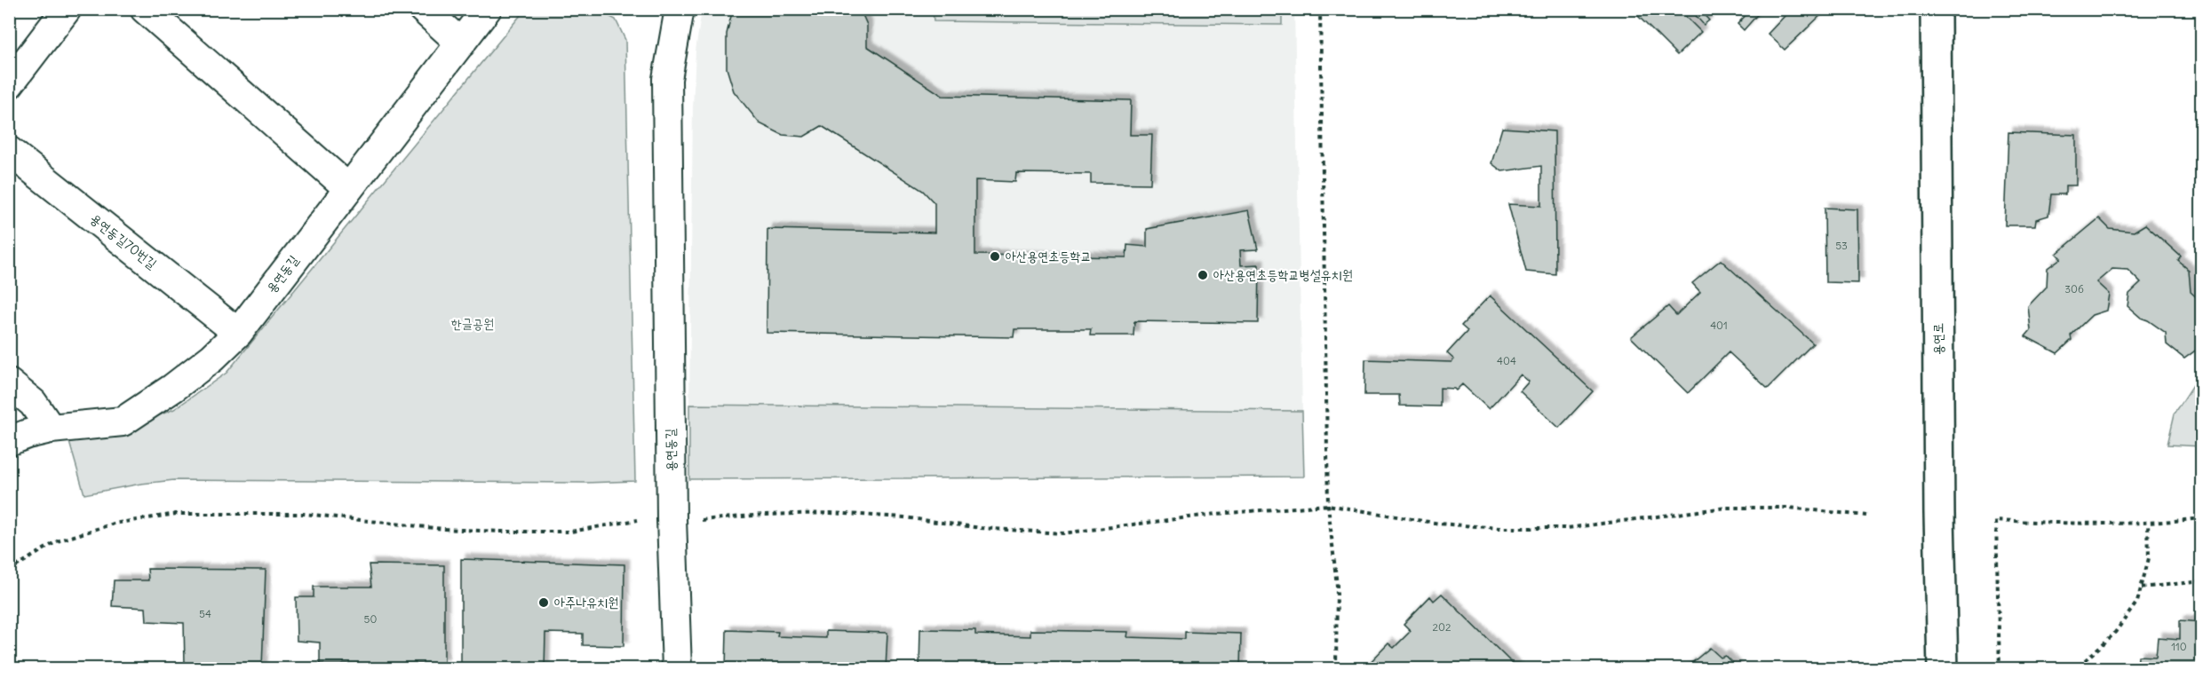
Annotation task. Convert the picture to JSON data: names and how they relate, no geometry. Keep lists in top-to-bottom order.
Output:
{
  "streets": {
    "street": ["용연동길70번길", "용연동길", "용연로"]
  },
  "crossings": [
    ["용연동길70번길", "용연동길"]
  ],
  "parks": ["한글공원"],
  "places": ["아산용연초등학교", "아산용연초등학교병설유치원", "아주나유치원"],
  "house_numbers": [
    "53",
    "306",
    "401",
    "404",
    "54",
    "50",
    "202",
    "110"
  ]
}
